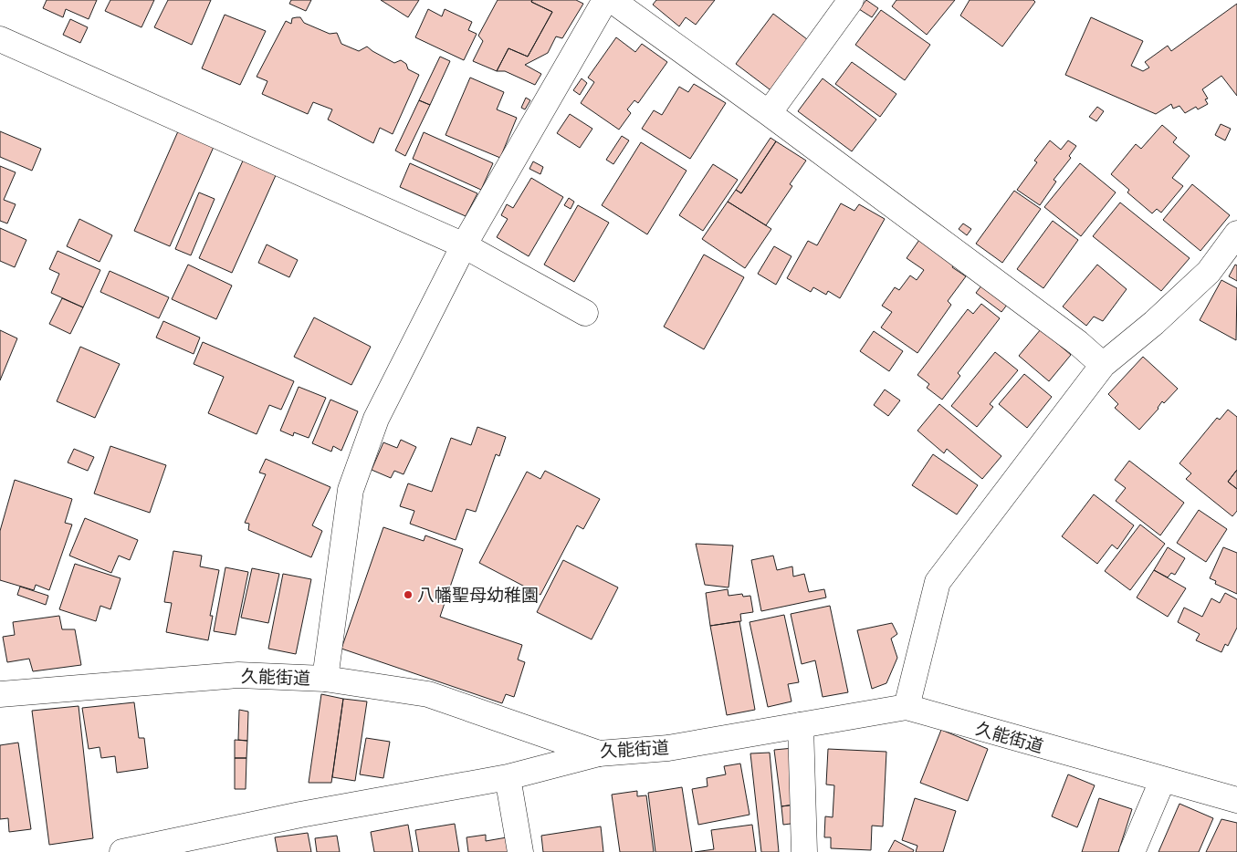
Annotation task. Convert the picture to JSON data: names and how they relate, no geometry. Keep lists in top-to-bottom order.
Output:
{
  "streets": {
    "street": ["久能街道"]
  },
  "places": ["八幡聖母幼稚園"]
}
